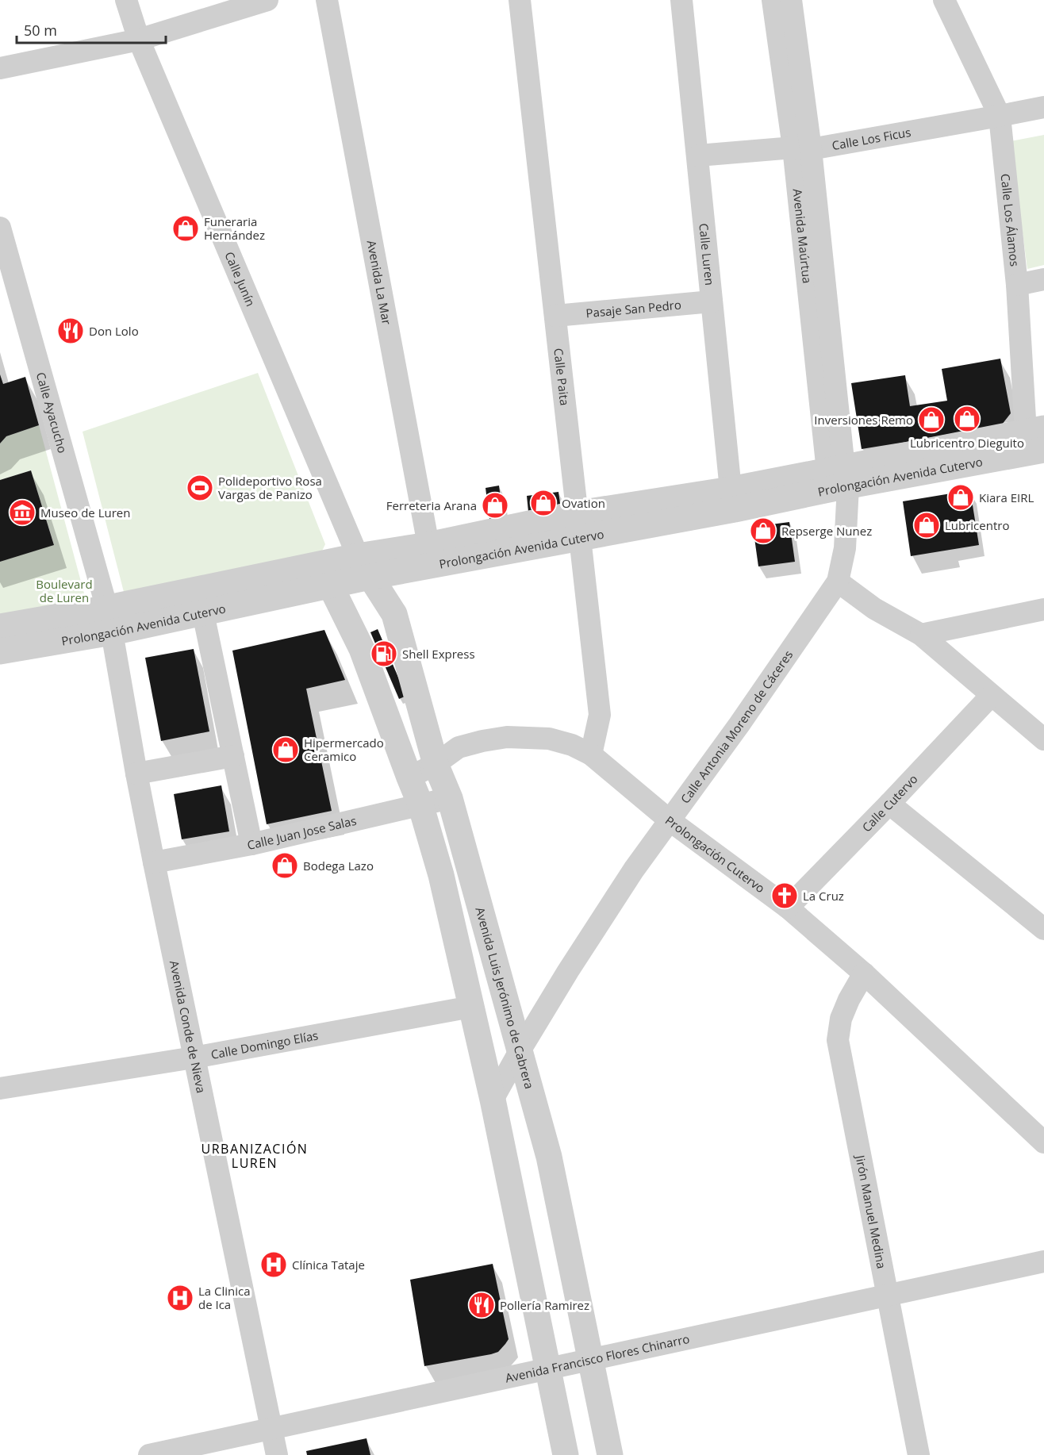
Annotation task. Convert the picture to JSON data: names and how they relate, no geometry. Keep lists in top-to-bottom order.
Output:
{
  "streets": {
    "street": [
      "Calle Los Ficus",
      "Calle Los Álamos",
      "Avenida Maúrtua",
      "Calle Luren",
      "Calle Junín",
      "Avenida La Mar",
      "Pasaje San Pedro",
      "Calle Paita",
      "Calle Ayacucho",
      "Prolongación Avenida Cutervo",
      "Calle Antonia Moreno de Cáceres",
      "Calle Cutervo",
      "Calle Juan Jose Salas",
      "Prolongación Cutervo",
      "Avenida Luis Jerónimo de Cabrera",
      "Avenida Conde de Nieva",
      "Calle Domingo Elías",
      "Jirón Manuel Medina",
      "Avenida Francisco Flores Chinarro"
    ]
  },
  "crossings": [
    ["Calle Los Ficus", "Calle Los Álamos"],
    ["Calle Los Ficus", "Avenida Maúrtua"],
    ["Calle Los Ficus", "Calle Luren"],
    ["Calle Los Álamos", "Prolongación Avenida Cutervo"],
    ["Avenida Maúrtua", "Prolongación Avenida Cutervo"],
    ["Avenida Maúrtua", "Calle Antonia Moreno de Cáceres"],
    ["Calle Luren", "Pasaje San Pedro"],
    ["Calle Luren", "Prolongación Avenida Cutervo"],
    ["Calle Junín", "Prolongación Avenida Cutervo"],
    ["Calle Junín", "Avenida Luis Jerónimo de Cabrera"],
    ["Avenida La Mar", "Prolongación Avenida Cutervo"],
    ["Pasaje San Pedro", "Calle Paita"],
    ["Calle Paita", "Prolongación Avenida Cutervo"],
    ["Calle Paita", "Prolongación Cutervo"],
    ["Calle Ayacucho", "Prolongación Avenida Cutervo"],
    ["Calle Ayacucho", "Avenida Conde de Nieva"],
    ["Prolongación Avenida Cutervo", "Calle Antonia Moreno de Cáceres"],
    ["Prolongación Avenida Cutervo", "Avenida Luis Jerónimo de Cabrera"],
    ["Prolongación Avenida Cutervo", "Avenida Conde de Nieva"],
    ["Calle Antonia Moreno de Cáceres", "Prolongación Cutervo"],
    ["Calle Antonia Moreno de Cáceres", "Avenida Luis Jerónimo de Cabrera"],
    ["Calle Cutervo", "Prolongación Cutervo"],
    ["Calle Juan Jose Salas", "Avenida Luis Jerónimo de Cabrera"],
    ["Calle Juan Jose Salas", "Avenida Conde de Nieva"],
    ["Prolongación Cutervo", "Avenida Luis Jerónimo de Cabrera"],
    ["Prolongación Cutervo", "Jirón Manuel Medina"],
    ["Avenida Luis Jerónimo de Cabrera", "Avenida Francisco Flores Chinarro"],
    ["Avenida Conde de Nieva", "Calle Domingo Elías"],
    ["Avenida Conde de Nieva", "Avenida Francisco Flores Chinarro"],
    ["Jirón Manuel Medina", "Avenida Francisco Flores Chinarro"]
  ],
  "districts": ["URBANIZACIÓN LUREN"],
  "parks": ["Boulevard de Luren"],
  "places": {
    "shop": [
      "Funeraria Hernández",
      "Lubricentro Dieguito",
      "Inversiones Remo",
      "Kiara EIRL",
      "Ovation",
      "Ferreteria Arana",
      "Lubricentro",
      "Repserge Nunez",
      "Hipermercado Ceramico",
      "Bodega Lazo"
    ],
    "restaurant": ["Don Lolo", "Pollería Ramirez"],
    "sports": ["Polideportivo Rosa Vargas de Panizo"],
    "museum": ["Museo de Luren"],
    "fuel station": ["Shell Express"],
    "church": ["La Cruz"],
    "hospital": ["Clínica Tataje", "La Clinica de Ica"]
  },
  "scale_bar": "50 m"
}
